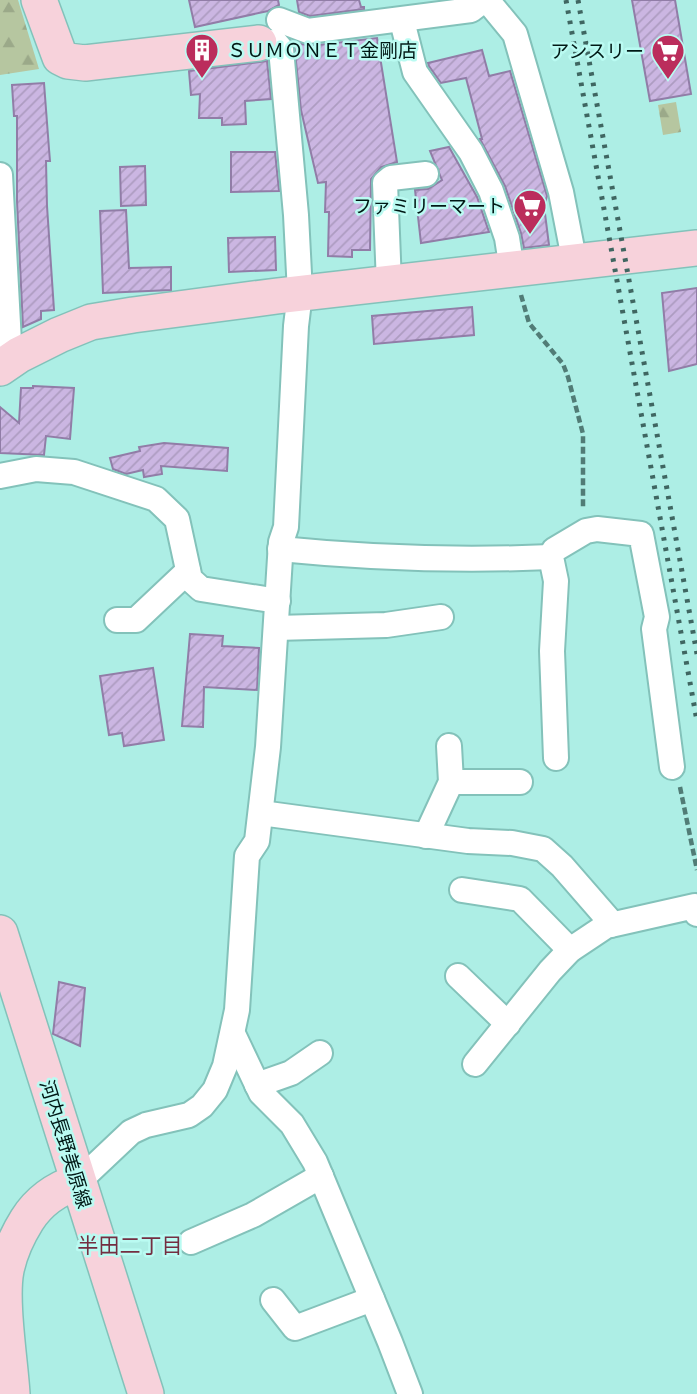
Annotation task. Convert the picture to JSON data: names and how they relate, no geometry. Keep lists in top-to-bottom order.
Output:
{
  "streets": {
    "street": ["河内長野美原線"]
  },
  "districts": ["半田二丁目"],
  "places": {
    "building": ["ＳＵＭＯＮＥＴ金剛店"],
    "supermarket": ["アンスリー", "ファミリーマート"]
  }
}
